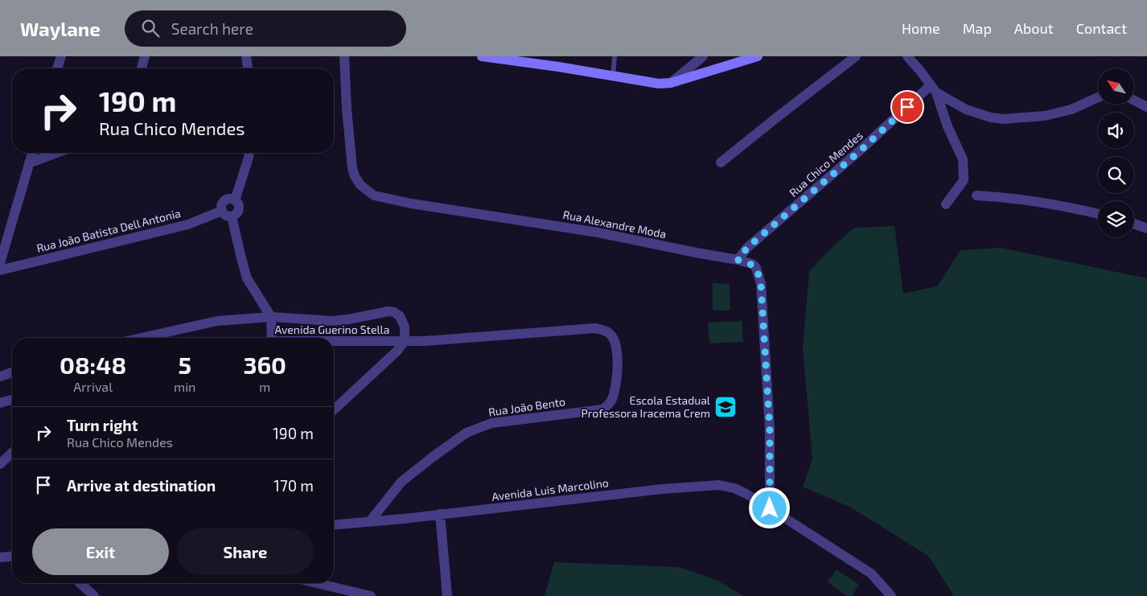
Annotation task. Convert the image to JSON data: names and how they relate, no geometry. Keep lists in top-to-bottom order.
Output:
{
  "streets": {
    "street": [
      "Rua Chico Mendes",
      "Rua Alexandre Moda",
      "Rua João Batista Dell Antonia",
      "Avenida Guerino Stella",
      "Rua João Bento",
      "Avenida Luis Marcolino"
    ]
  },
  "crossings": [
    ["Rua Chico Mendes", "Rua Alexandre Moda"],
    ["Rua Alexandre Moda", "Avenida Luis Marcolino"],
    ["Avenida Guerino Stella", "Rua João Bento"],
    ["Rua João Bento", "Avenida Luis Marcolino"]
  ],
  "places": {
    "school or university": ["Escola Estadual Professora Iracema Crem"]
  },
  "north": "top left",
  "page": {
    "header": "Waylane",
    "search": "Search here",
    "nav": [
      "Home",
      "Map",
      "About",
      "Contact"
    ],
    "turn": ["190 m", "Rua Chico Mendes"],
    "eta": [
      "08:48",
      "Arrival",
      "5",
      "min",
      "360",
      "m"
    ],
    "list": [
      {
        "name": "Turn right",
        "note": "Rua Chico Mendes",
        "value": "190 m"
      },
      {
        "name": "Arrive at destination",
        "value": "170 m"
      }
    ],
    "buttons": ["Exit", "Share"]
  }
}
